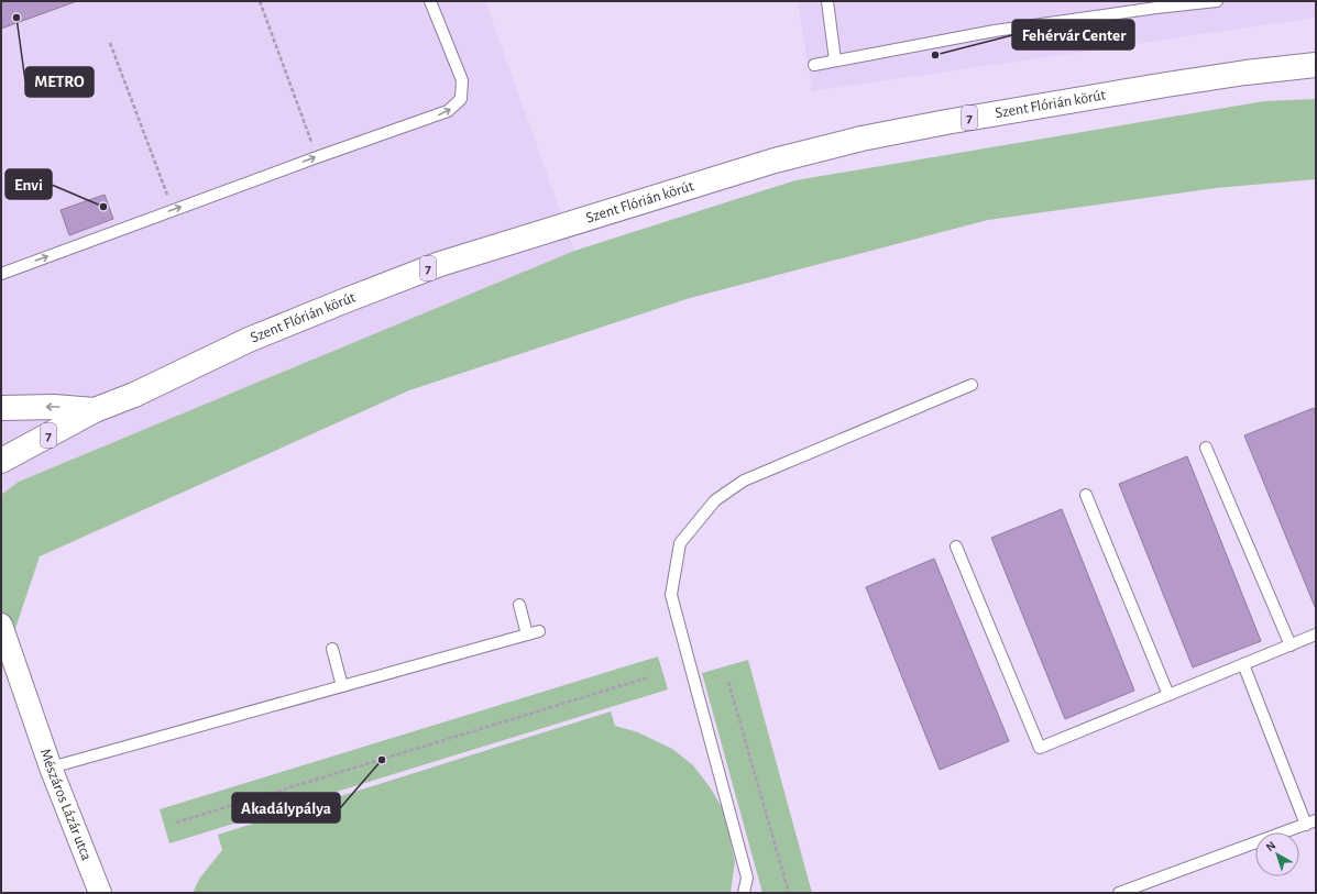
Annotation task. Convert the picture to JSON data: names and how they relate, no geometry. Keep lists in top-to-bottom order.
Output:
{
  "streets": {
    "main road": ["Szent Flórián körút", "7"],
    "street": ["Mészáros Lázár utca"]
  },
  "places": [
    "METRO",
    "Fehérvár Center",
    "Envi",
    "Akadálypálya"
  ],
  "north": "top left"
}
